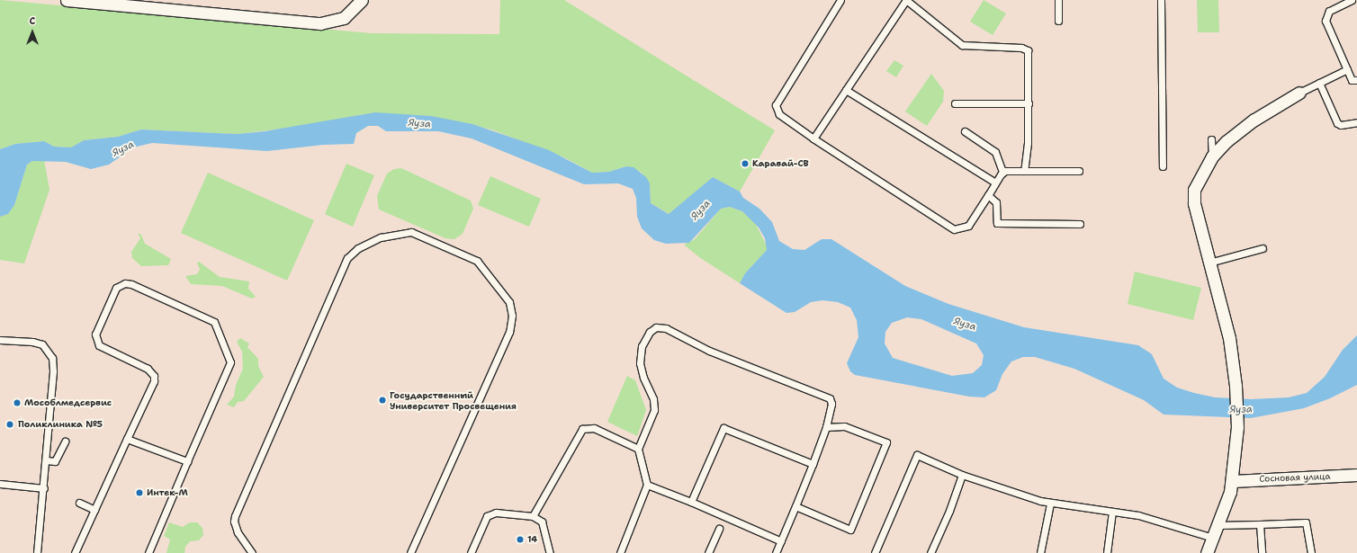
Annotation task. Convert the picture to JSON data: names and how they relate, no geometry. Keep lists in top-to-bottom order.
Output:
{
  "streets": {
    "street": ["Сосновая улица"]
  },
  "water": ["Яуза"],
  "places": [
    "Каравай-СВ",
    "Государственный Университет Просвещения",
    "Мособлмедсервис",
    "Поликлиника №5",
    "Интек-М",
    "14"
  ],
  "north": "top"
}
